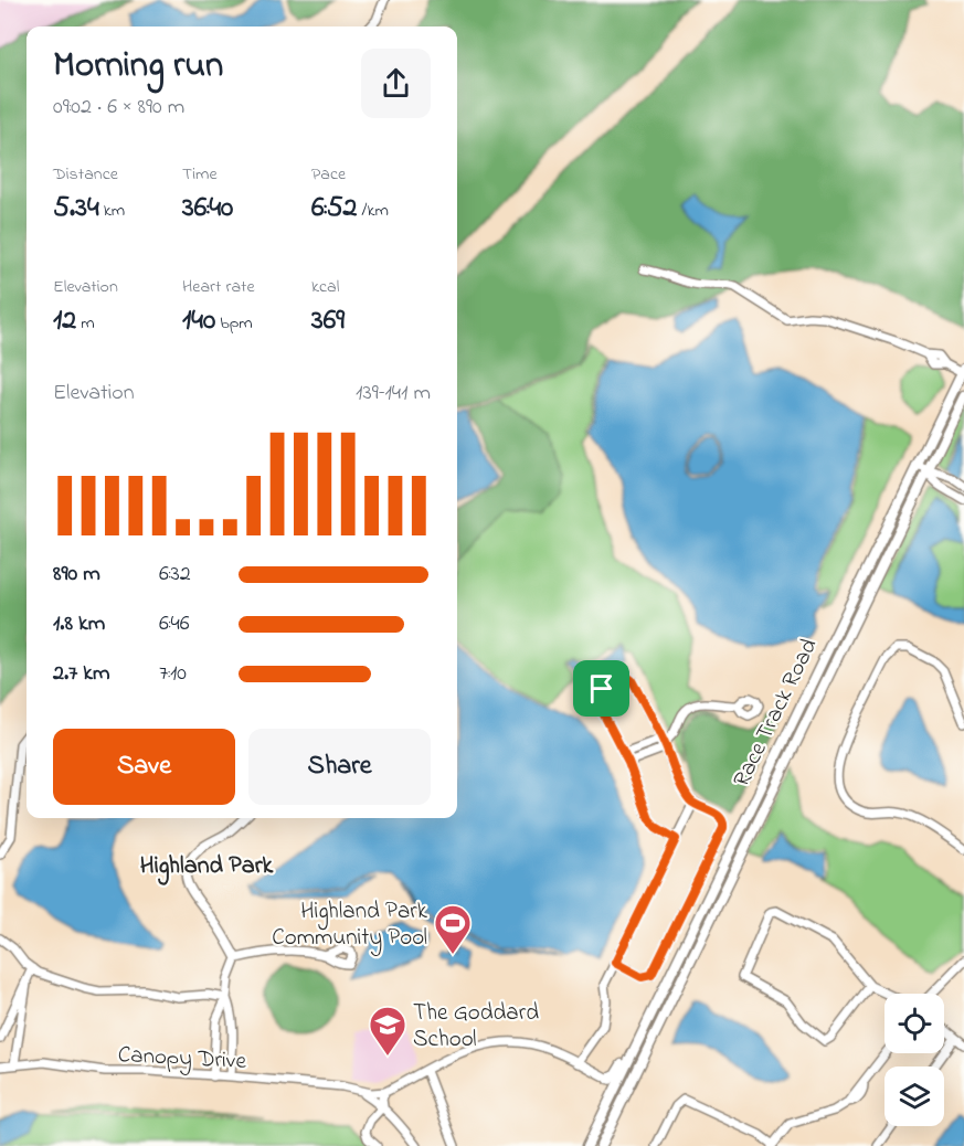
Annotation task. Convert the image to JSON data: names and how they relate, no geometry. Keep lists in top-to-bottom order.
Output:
{
  "streets": {
    "main road": ["Race Track Road"],
    "street": ["Canopy Drive"]
  },
  "districts": ["Highland Park"],
  "places": {
    "sports": ["Highland Park Community Pool"],
    "school or university": ["The Goddard School"]
  },
  "page": {
    "heading": ["Morning run", "09:02 · 6 × 890 m"],
    "stats": [
      ["Distance", "5.34 km"],
      ["Time", "36:40"],
      ["Pace", "6:52 /km"],
      ["Elevation", "12 m"],
      ["Heart rate", "140 bpm"],
      ["kcal", "369"]
    ],
    "chart": ["Elevation", "139–141 m"],
    "list": [
      {
        "name": "890 m",
        "note": "6:32"
      },
      {
        "name": "1.8 km",
        "note": "6:46"
      },
      {
        "name": "2.7 km",
        "note": "7:10"
      }
    ],
    "buttons": ["Save", "Share"]
  }
}
